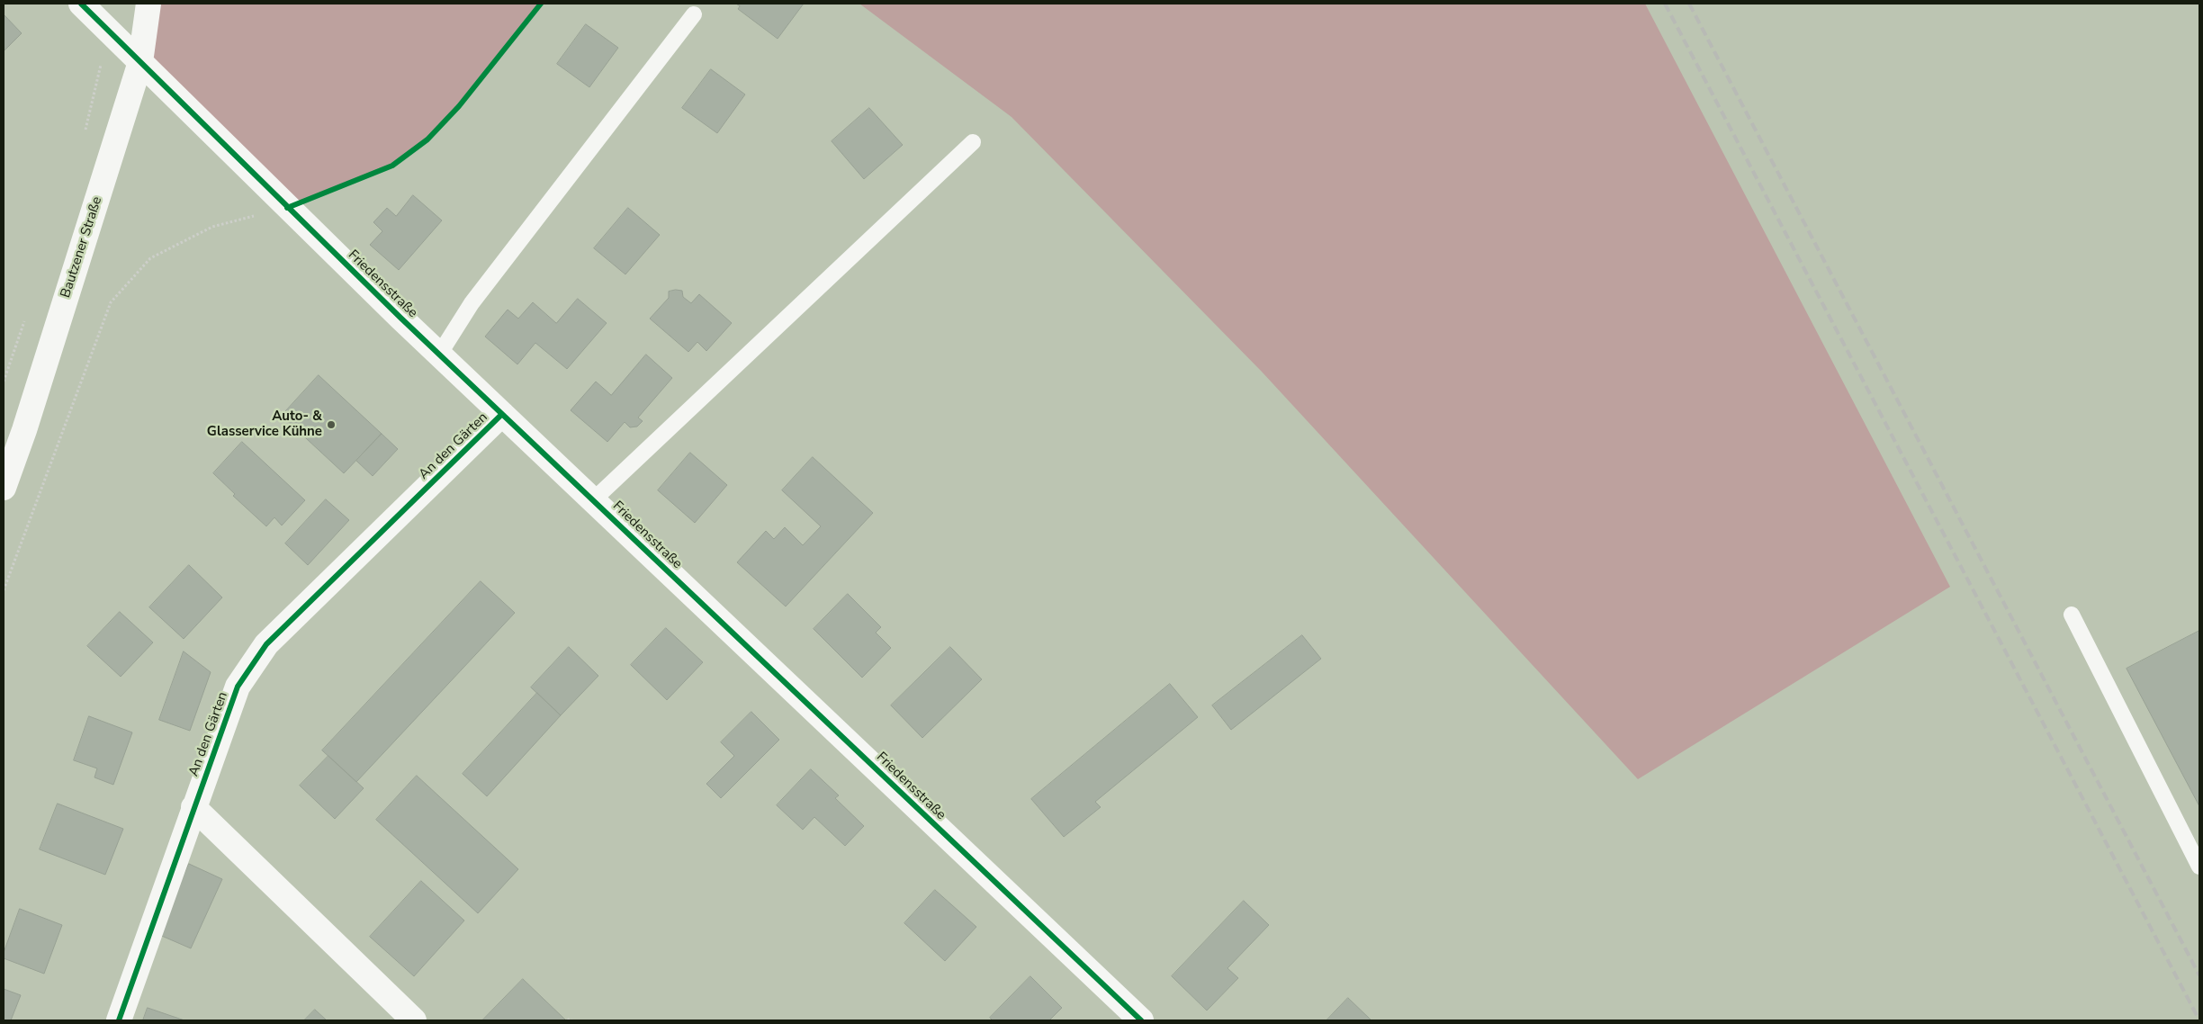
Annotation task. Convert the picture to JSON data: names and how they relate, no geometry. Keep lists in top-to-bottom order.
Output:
{
  "streets": {
    "street": ["Bautzener Straße", "Friedensstraße", "An den Gärten"]
  },
  "crossings": [
    ["Bautzener Straße", "Friedensstraße"],
    ["Friedensstraße", "An den Gärten"]
  ],
  "places": ["Auto- & Glasservice Kühne"]
}
